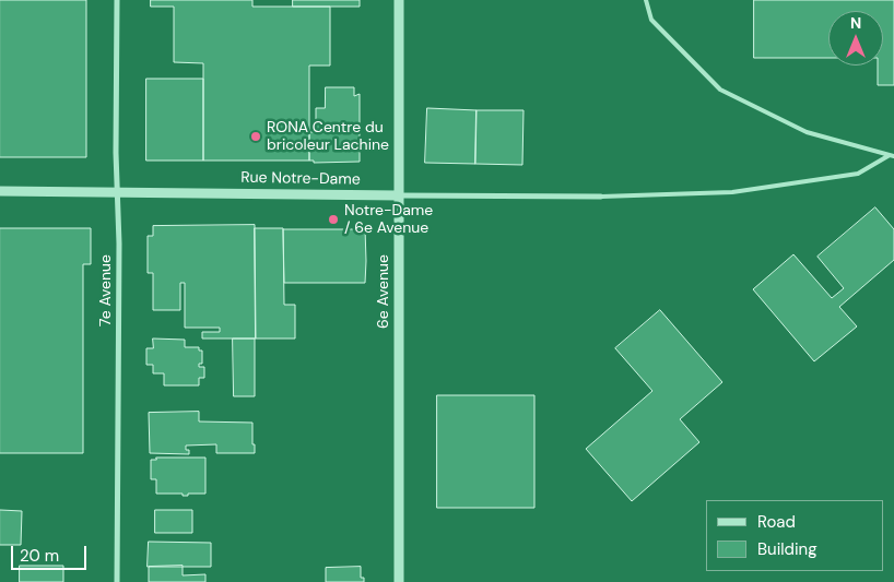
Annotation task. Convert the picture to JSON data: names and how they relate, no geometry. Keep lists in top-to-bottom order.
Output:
{
  "streets": {
    "street": ["Rue Notre-Dame", "7e Avenue", "6e Avenue"]
  },
  "crossings": [
    ["Rue Notre-Dame", "7e Avenue"],
    ["Rue Notre-Dame", "6e Avenue"]
  ],
  "places": ["RONA Centre du bricoleur Lachine", "Notre-Dame / 6e Avenue"],
  "legend": ["Road", "Building"],
  "scale_bar": "20 m",
  "north": "top"
}
